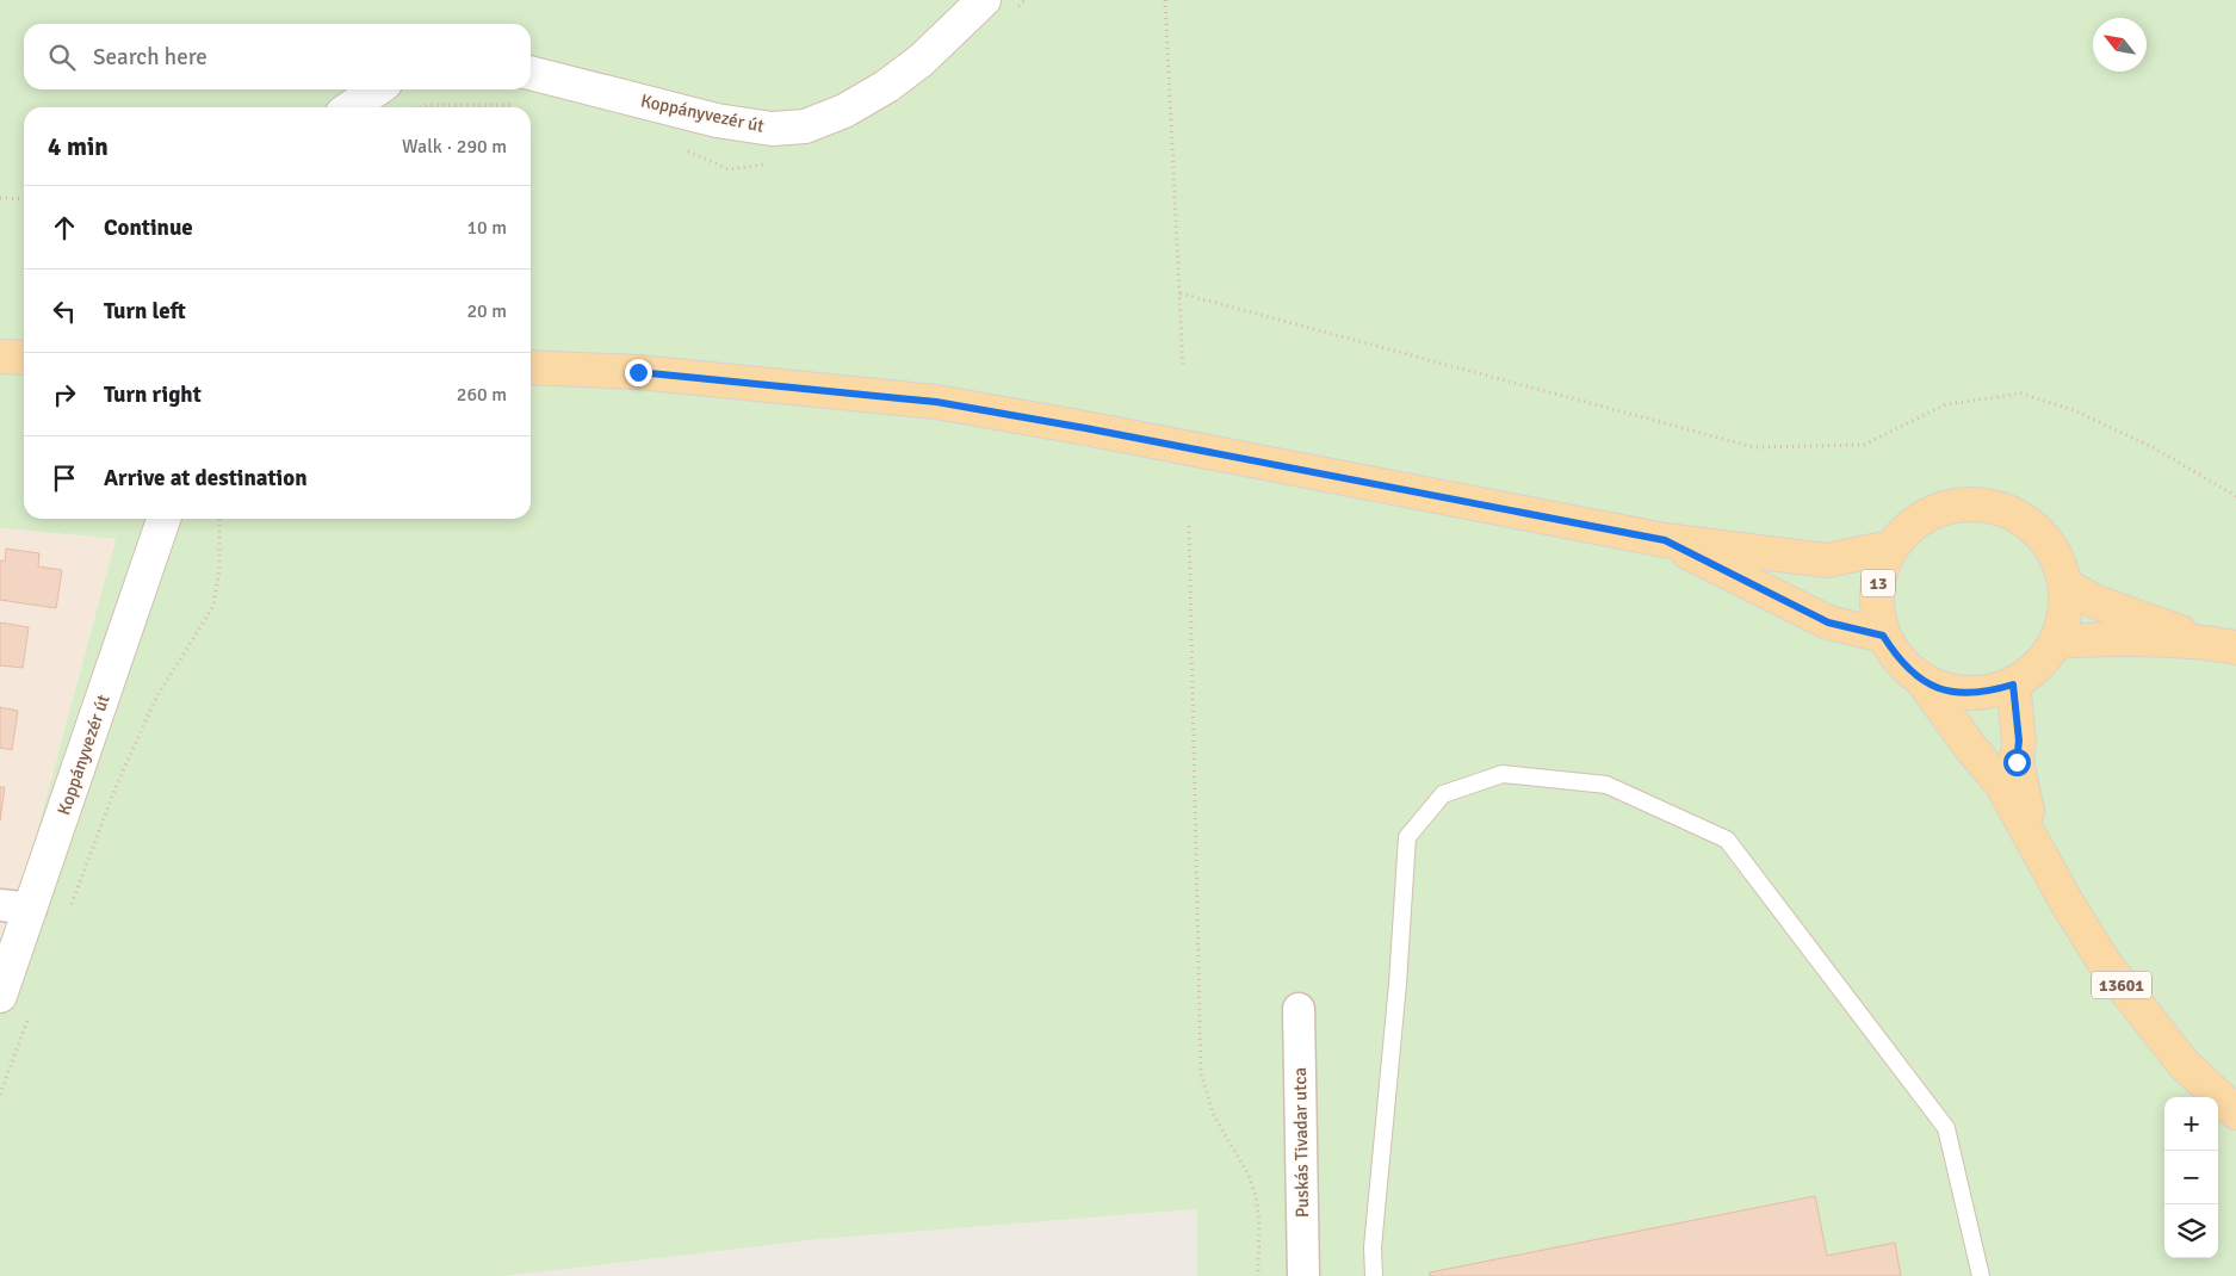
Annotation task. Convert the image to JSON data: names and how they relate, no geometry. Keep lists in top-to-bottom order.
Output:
{
  "streets": {
    "main road": ["13", "13601"],
    "street": ["Koppányvezér út", "Puskás Tivadar utca"]
  },
  "crossings": [
    ["13", "13601"]
  ],
  "north": "top left",
  "page": {
    "search": "Search here",
    "heading": ["4 min", "Walk · 290 m"],
    "list": [
      ["Continue", "10 m"],
      ["Turn left", "20 m"],
      ["Turn right", "260 m"],
      "Arrive at destination"
    ],
    "map_buttons": ["+", "−"]
  }
}
